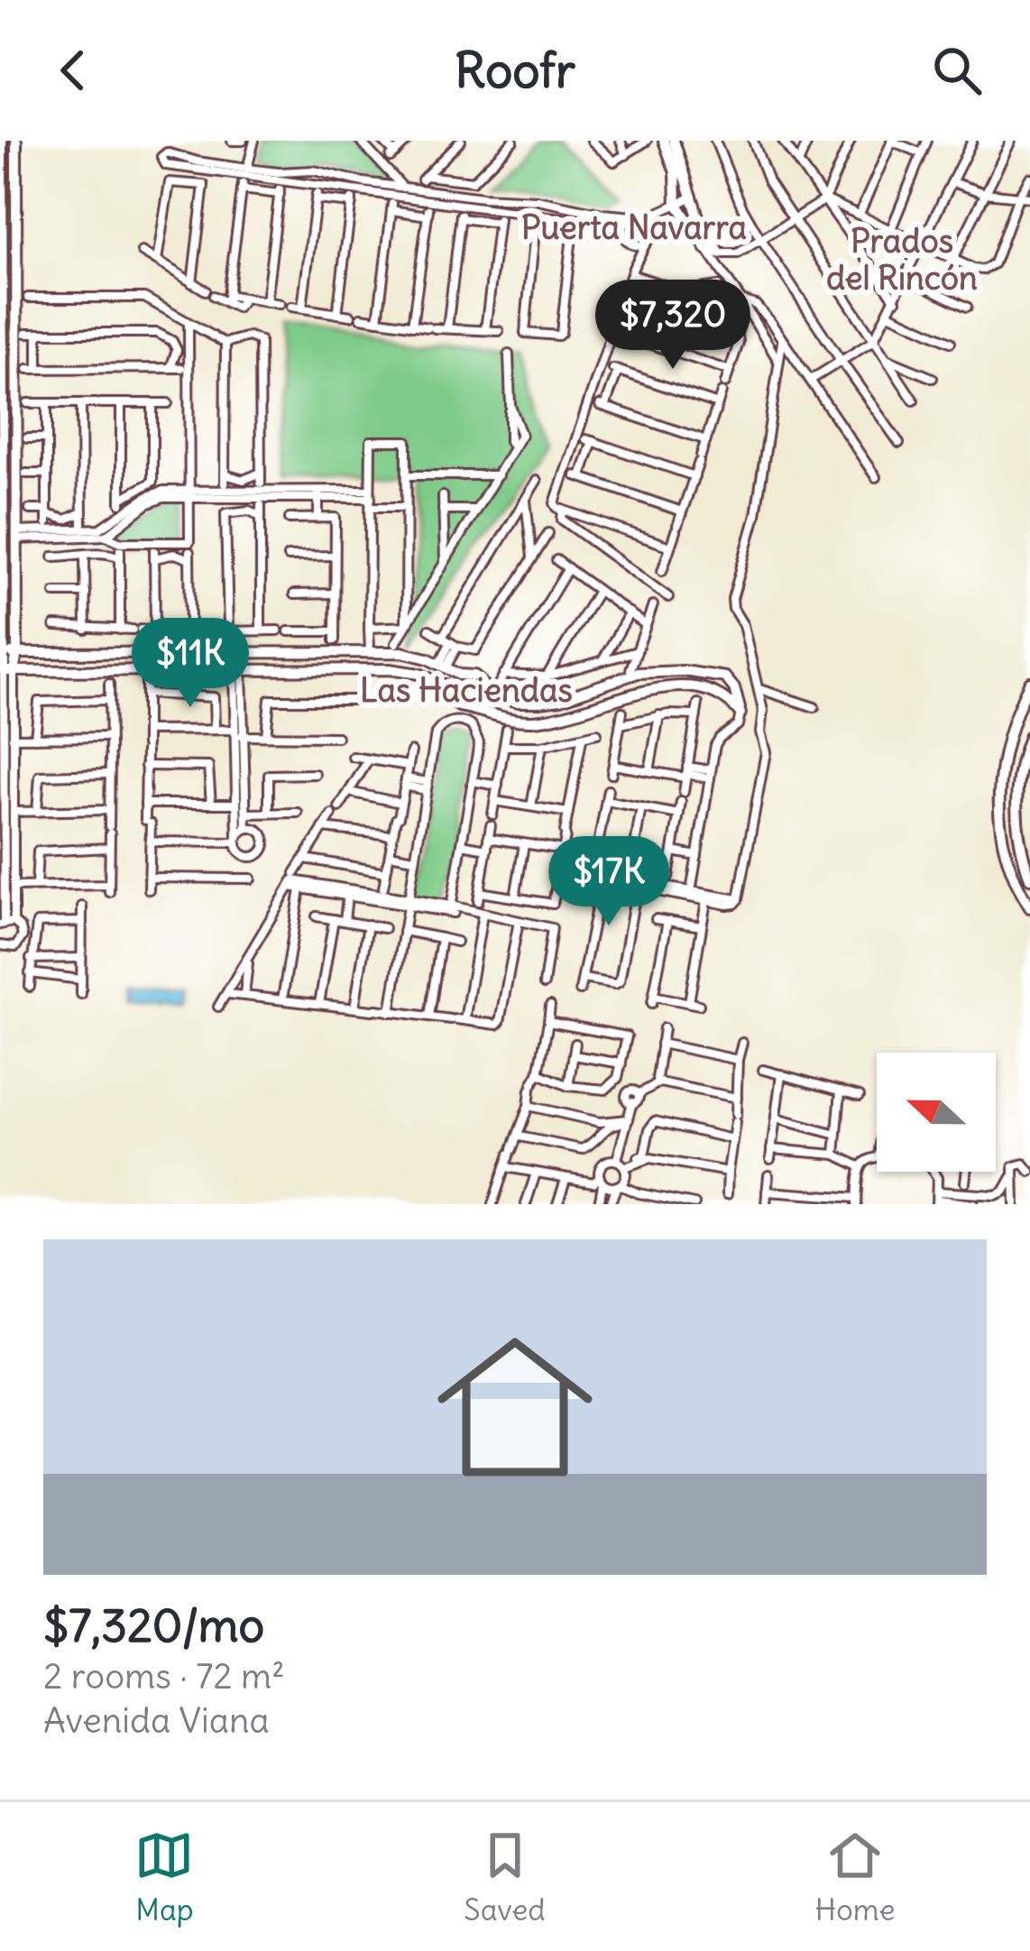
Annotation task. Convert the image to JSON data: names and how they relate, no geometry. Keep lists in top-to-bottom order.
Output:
{
  "districts": ["Puerta Navarra", "Prados del Rincón", "Las Haciendas"],
  "north": "left",
  "page": {
    "header": "Roofr",
    "price": ["$7,320", "$11K", "$17K"],
    "list": [
      {
        "name": "$7,320/mo",
        "note": "2 rooms · 72 m² · Avenida Viana"
      }
    ],
    "tabs": ["Map", "Saved", "Home"]
  }
}
